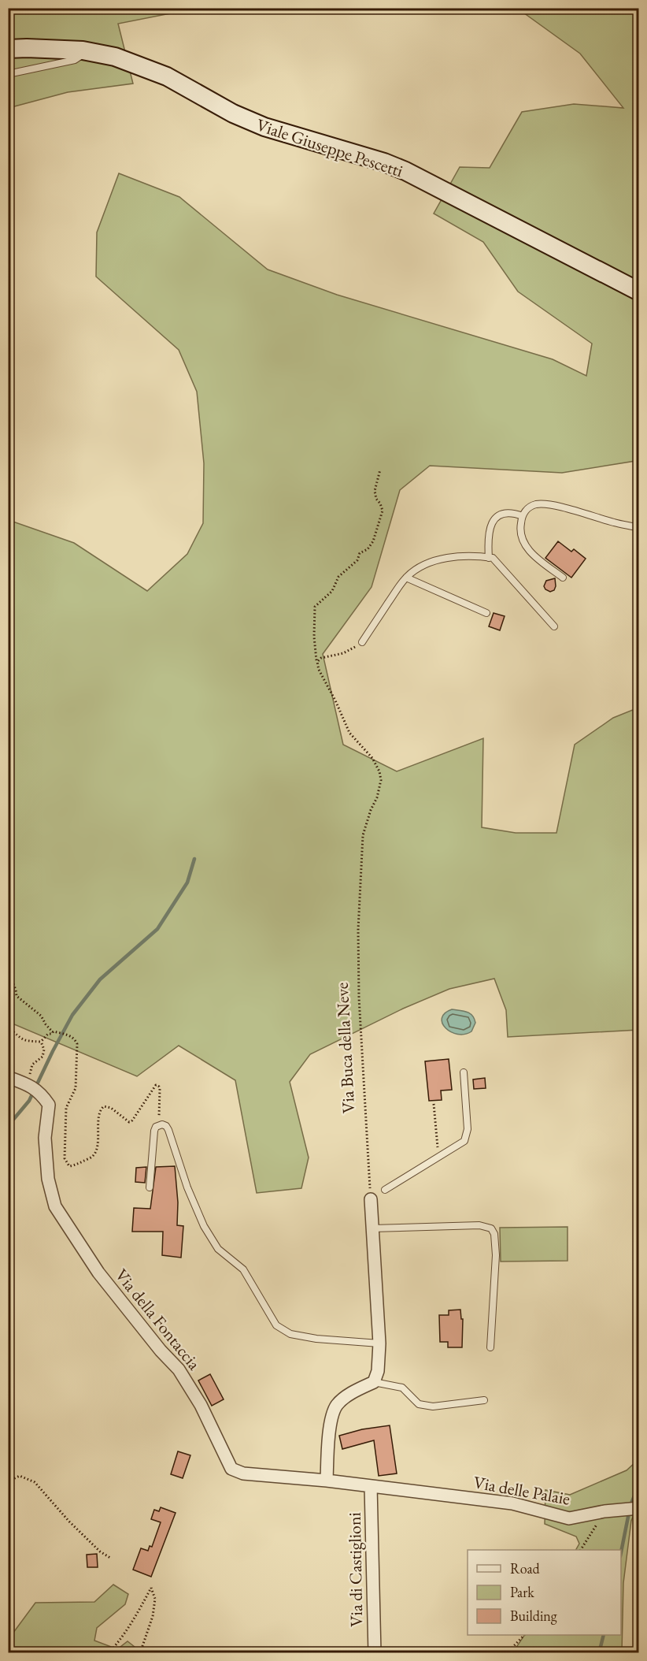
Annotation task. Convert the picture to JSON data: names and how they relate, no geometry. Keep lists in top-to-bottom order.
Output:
{
  "streets": {
    "street": [
      "Viale Giuseppe Pescetti",
      "Via della Fontaccia",
      "Via delle Palaie",
      "Via di Castiglioni"
    ],
    "path": ["Via Buca della Neve"]
  },
  "crossings": [
    ["Via della Fontaccia", "Via delle Palaie"],
    ["Via della Fontaccia", "Via di Castiglioni"],
    ["Via delle Palaie", "Via di Castiglioni"]
  ],
  "legend": ["Road", "Park", "Building"]
}
